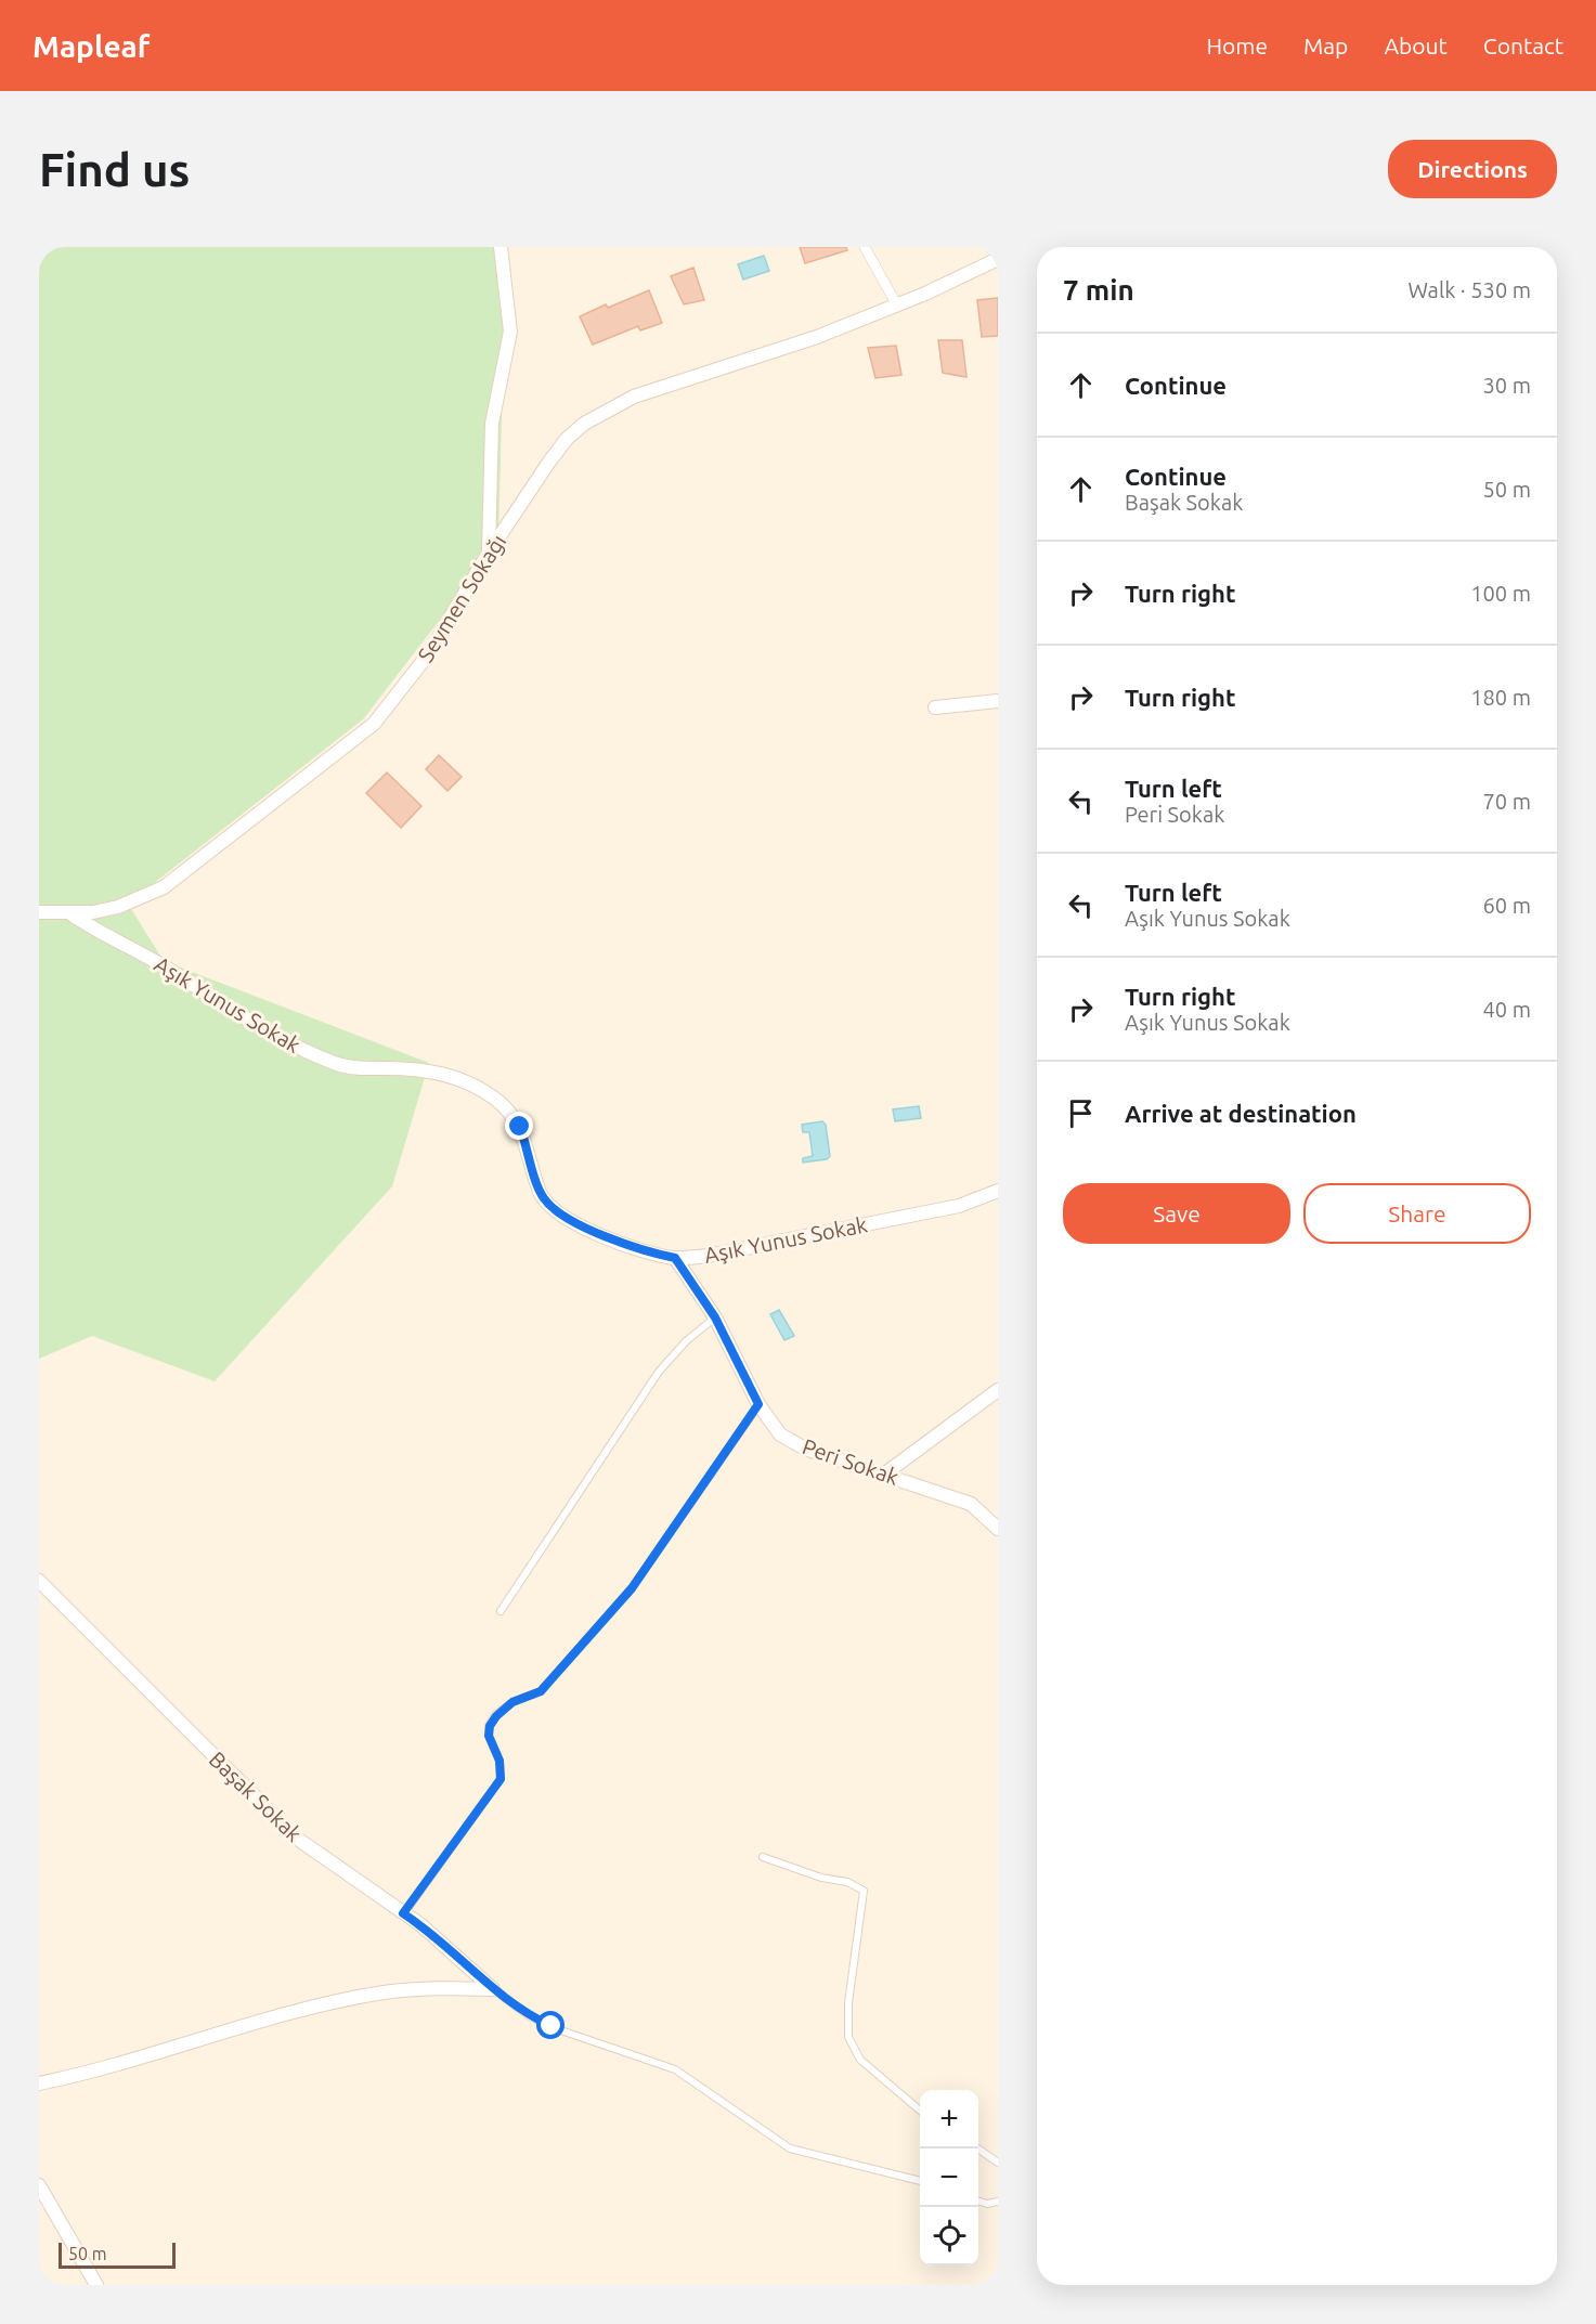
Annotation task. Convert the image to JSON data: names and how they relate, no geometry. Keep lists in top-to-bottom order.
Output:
{
  "streets": {
    "street": [
      "Seymen Sokağı",
      "Aşık Yunus Sokak",
      "Peri Sokak",
      "Başak Sokak"
    ]
  },
  "crossings": [
    ["Seymen Sokağı", "Aşık Yunus Sokak"],
    ["Aşık Yunus Sokak", "Peri Sokak"]
  ],
  "scale_bar": "50 m",
  "page": {
    "header": "Mapleaf",
    "nav": [
      "Home",
      "Map",
      "About",
      "Contact"
    ],
    "buttons": [
      "Directions",
      ["Save", "Share"]
    ],
    "title": "Find us",
    "heading": ["7 min", "Walk · 530 m"],
    "list": [
      ["Continue", "30 m"],
      ["Continue", "Başak Sokak", "50 m"],
      ["Turn right", "100 m"],
      ["Turn right", "180 m"],
      ["Turn left", "Peri Sokak", "70 m"],
      ["Turn left", "Aşık Yunus Sokak", "60 m"],
      ["Turn right", "Aşık Yunus Sokak", "40 m"],
      "Arrive at destination"
    ],
    "map_buttons": ["+", "−"],
    "scale": "50 m"
  }
}
